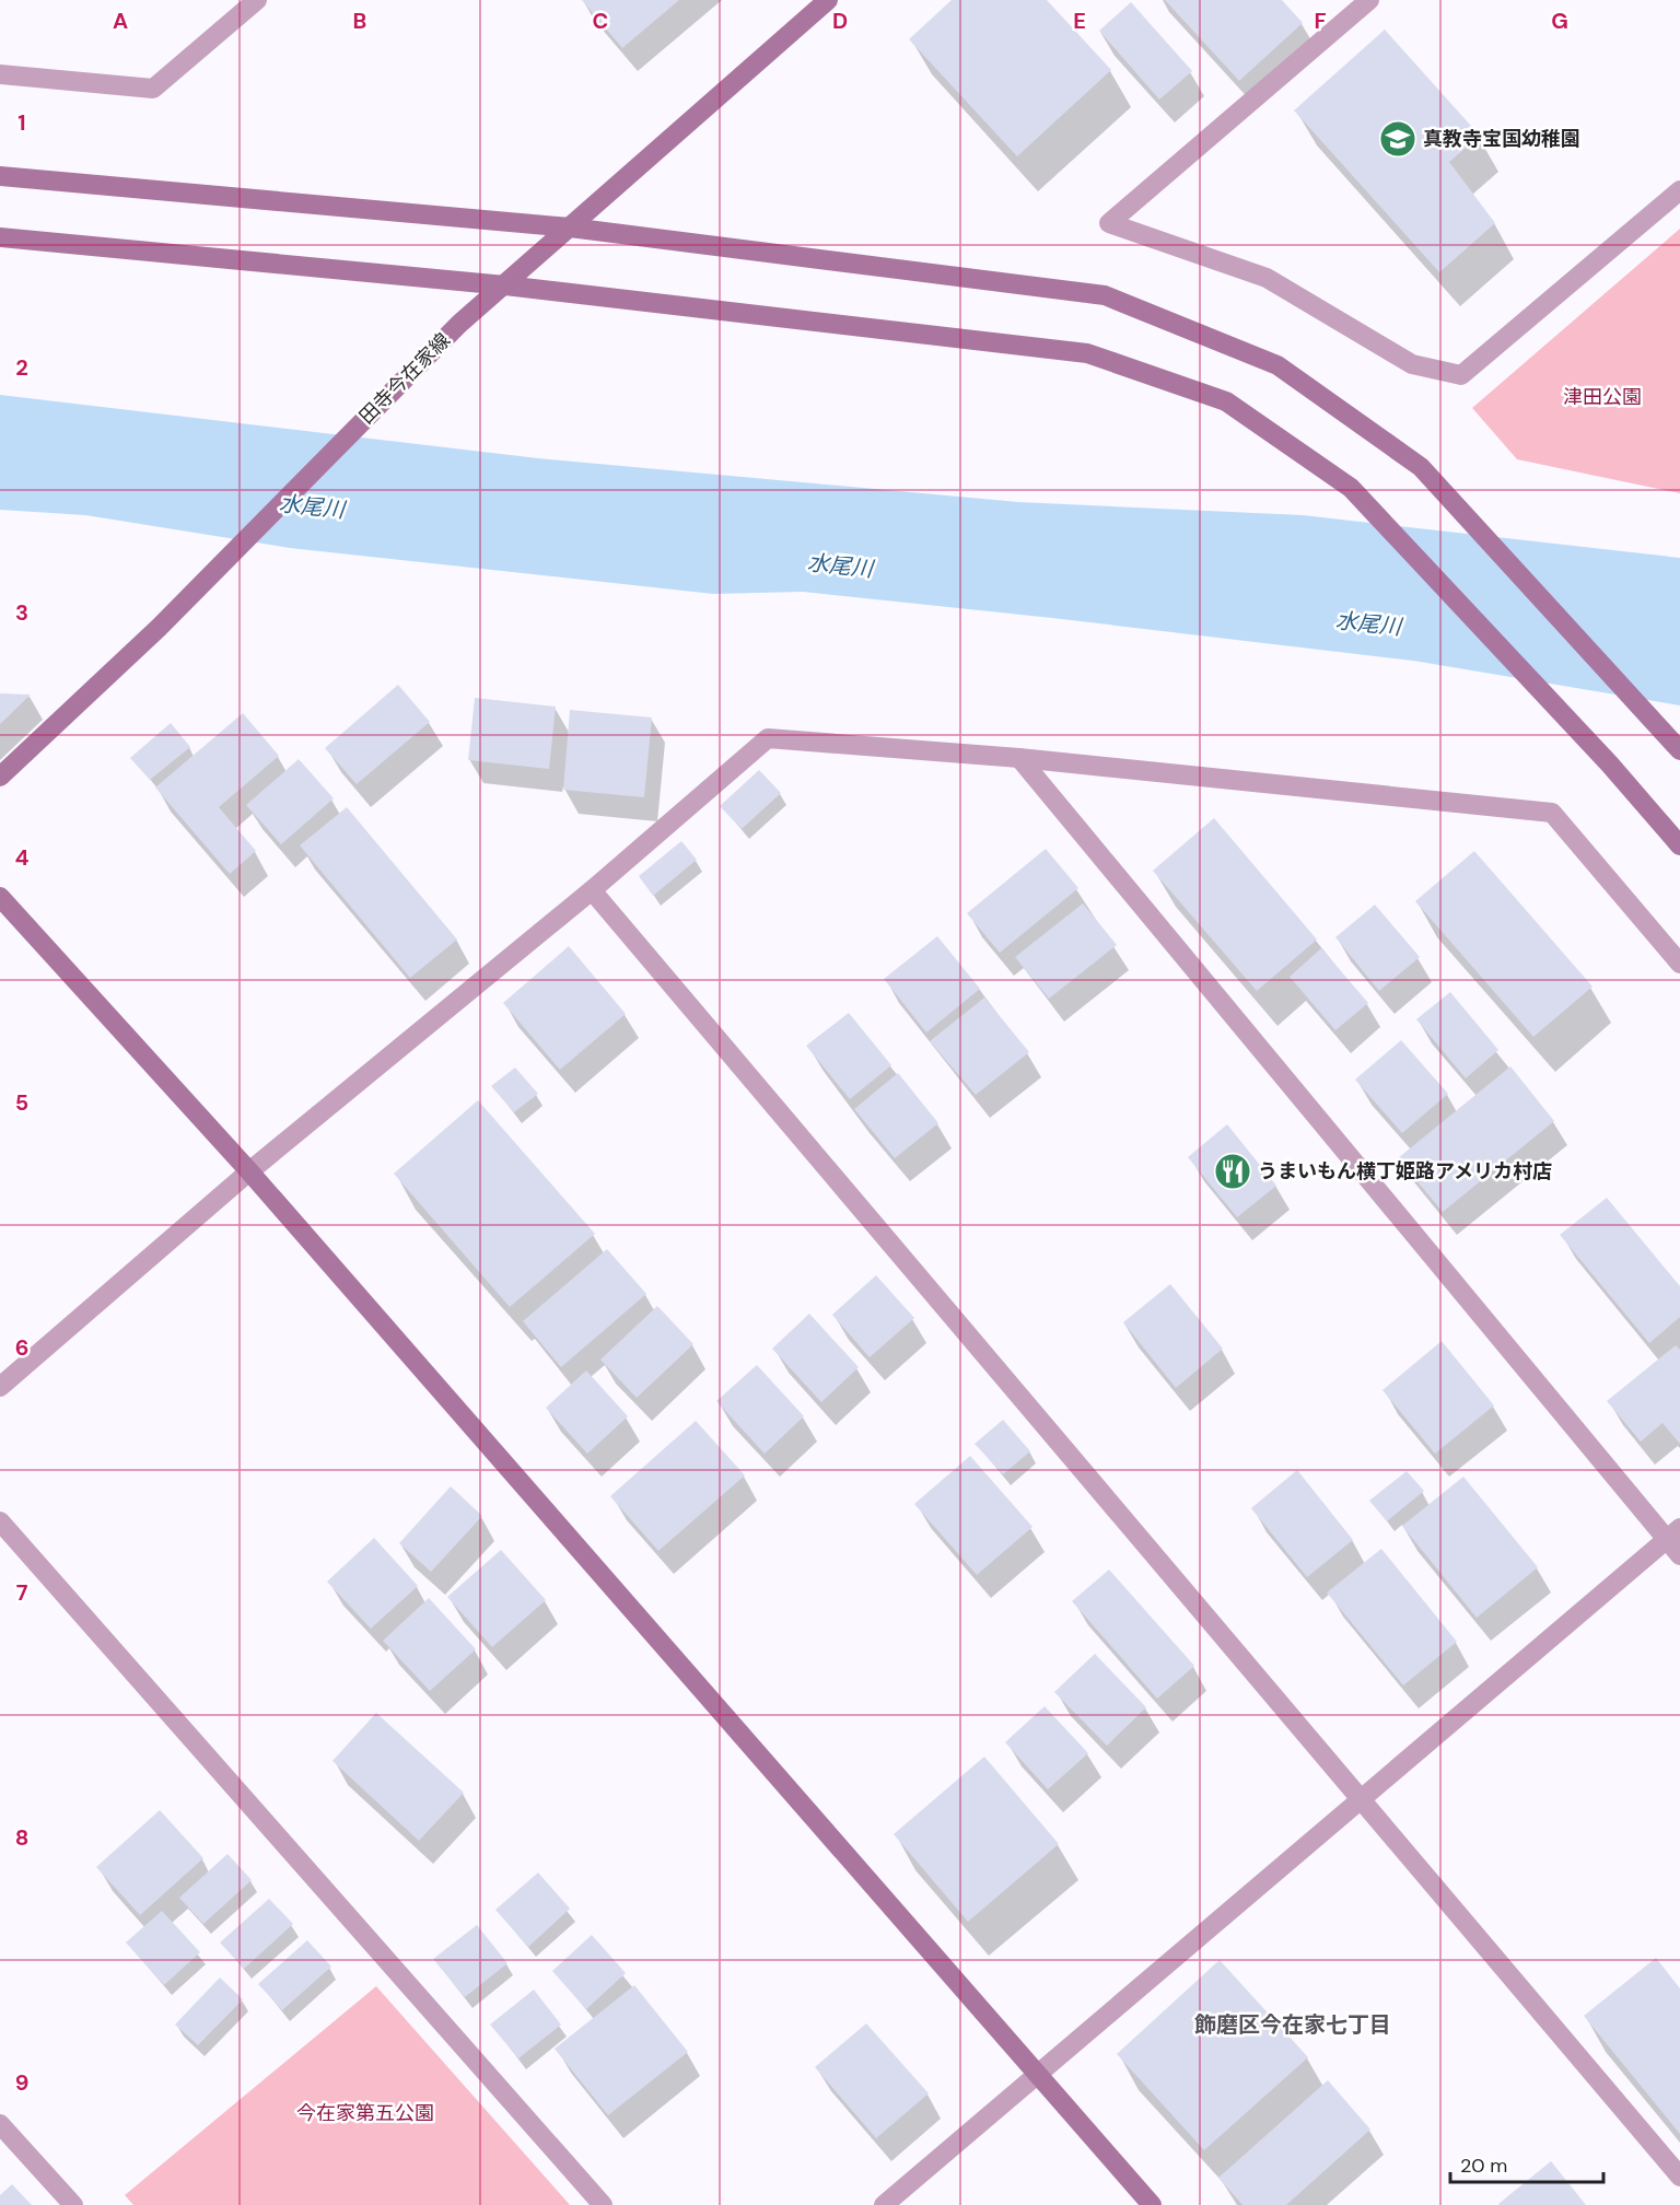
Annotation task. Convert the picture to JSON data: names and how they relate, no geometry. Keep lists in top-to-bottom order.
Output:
{
  "streets": {
    "street": ["田寺今在家線"]
  },
  "districts": ["飾磨区今在家七丁目"],
  "water": ["水尾川"],
  "parks": ["津田公園", "今在家第五公園"],
  "places": {
    "school or university": ["真教寺宝国幼稚園"],
    "restaurant": ["うまいもん横丁姫路アメリカ村店"]
  },
  "scale_bar": "20 m",
  "grid": {
    "columns": [
      "A",
      "B",
      "C",
      "D",
      "E",
      "F",
      "G"
    ],
    "rows": [
      "1",
      "2",
      "3",
      "4",
      "5",
      "6",
      "7",
      "8",
      "9"
    ]
  }
}
